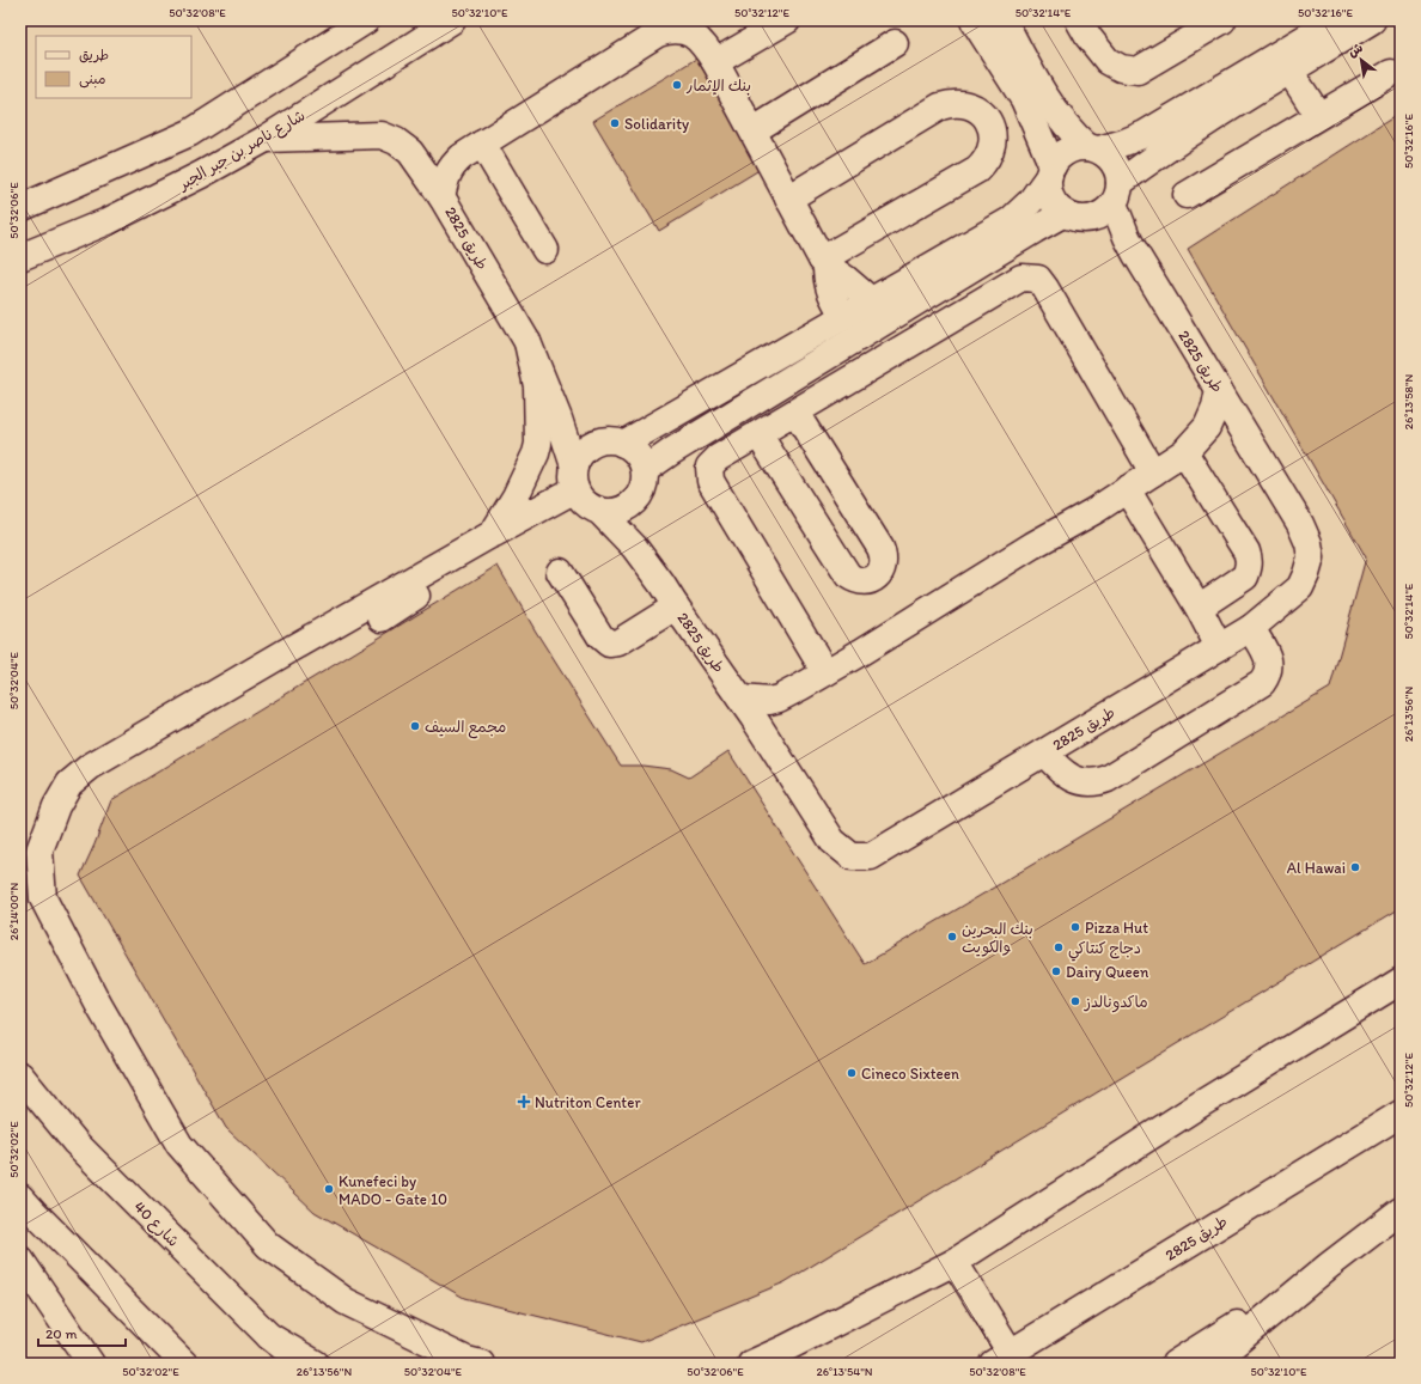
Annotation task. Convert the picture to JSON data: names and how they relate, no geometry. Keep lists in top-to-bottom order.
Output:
{
  "streets": {
    "main road": ["شارع ناصر بن جبر الجبر", "طريق 2825", "شارع 40"]
  },
  "crossings": [
    ["شارع ناصر بن جبر الجبر", "طريق 2825"]
  ],
  "places": {
    "other": [
      "بنك الإثمار",
      "Solidarity",
      "مجمع السيف",
      "Al Hawai",
      "Pizza Hut",
      "بنك البحرين والكويت",
      "دجاج كنتاكي",
      "Dairy Queen",
      "ماكدونالدز",
      "Cineco Sixteen",
      "Kunefeci by MADO - Gate 10"
    ],
    "health": ["Nutriton Center"]
  },
  "legend": ["طريق", "مبنى"],
  "scale_bar": "20 m",
  "north": "top left",
  "coordinates": [
    "50°32'08\"E",
    "50°32'10\"E",
    "50°32'12\"E",
    "50°32'14\"E",
    "50°32'16\"E",
    "50°32'06\"E",
    "26°13'58\"N",
    "50°32'04\"E",
    "26°13'56\"N",
    "26°14'00\"N",
    "50°32'02\"E",
    "26°13'54\"N"
  ]
}
